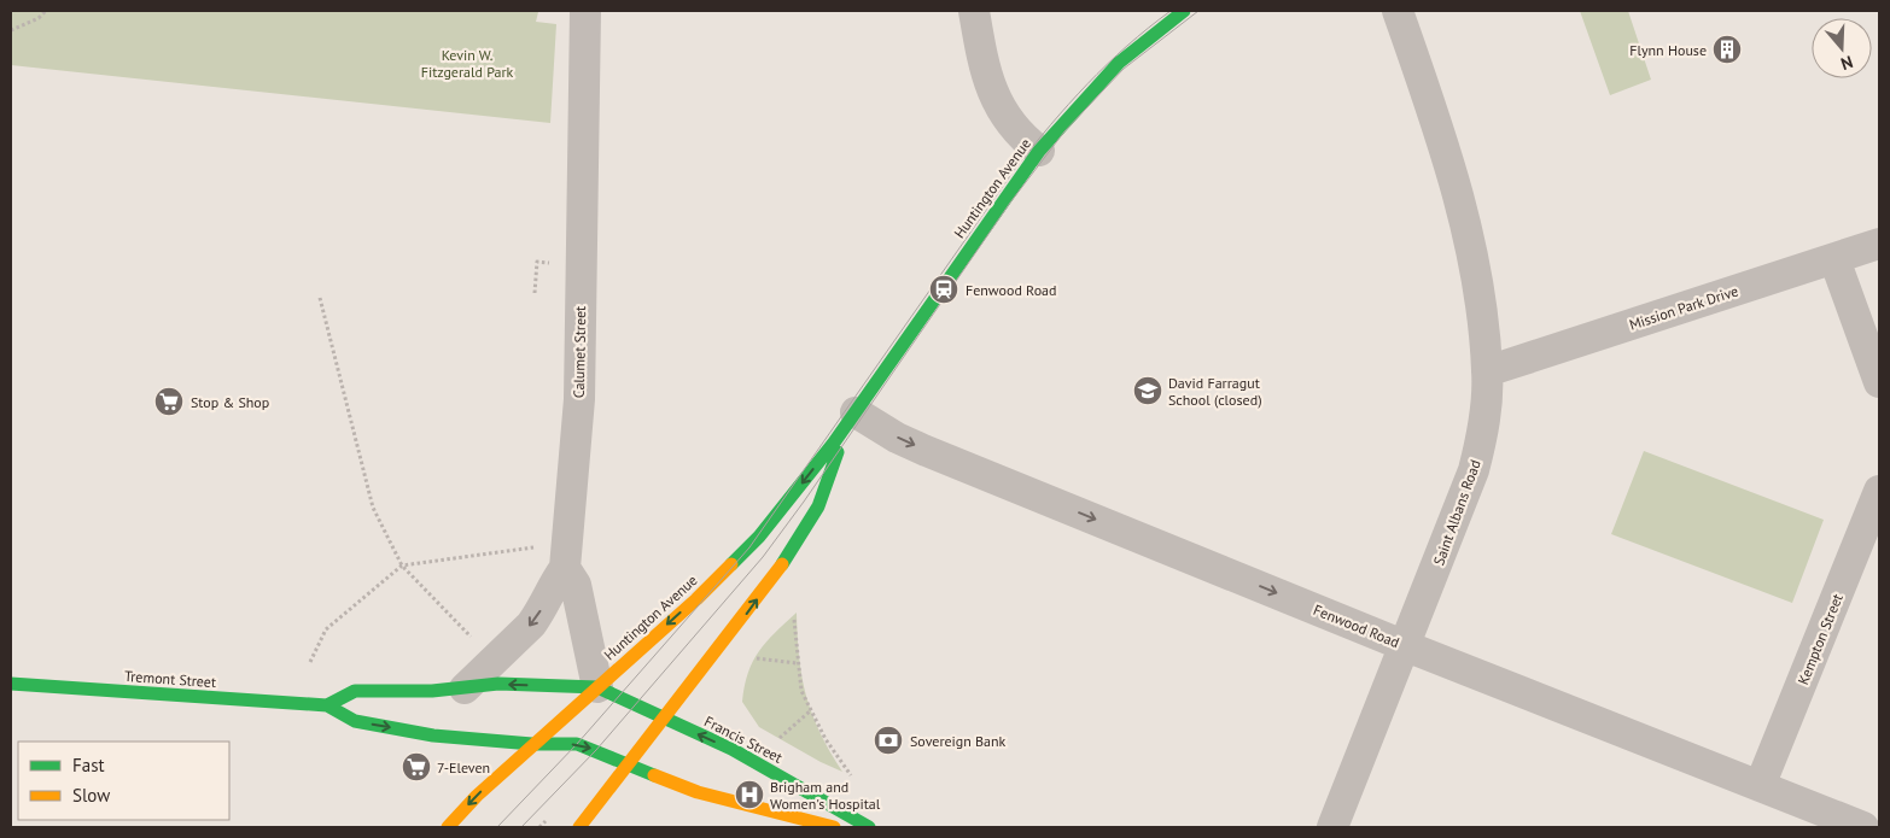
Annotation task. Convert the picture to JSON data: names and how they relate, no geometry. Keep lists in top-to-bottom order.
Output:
{
  "streets": {
    "main road": ["Huntington Avenue", "Tremont Street", "Francis Street"],
    "street": [
      "Mission Park Drive",
      "Calumet Street",
      "Saint Albans Road",
      "Fenwood Road",
      "Kempton Street"
    ]
  },
  "crossings": [
    ["Huntington Avenue", "Fenwood Road"],
    ["Huntington Avenue", "Tremont Street"],
    ["Huntington Avenue", "Francis Street"],
    ["Mission Park Drive", "Saint Albans Road"],
    ["Saint Albans Road", "Fenwood Road"],
    ["Fenwood Road", "Kempton Street"],
    ["Tremont Street", "Francis Street"]
  ],
  "one_way": ["Fenwood Road"],
  "parks": ["Kevin W. Fitzgerald Park"],
  "places": {
    "building": ["Flynn House"],
    "station": ["Fenwood Road"],
    "school or university": ["David Farragut School (closed)"],
    "supermarket": ["Stop & Shop", "7-Eleven"],
    "bank": ["Sovereign Bank"],
    "hospital": ["Brigham and Women's Hospital"]
  },
  "legend": ["Fast", "Slow"],
  "north": "bottom"
}
